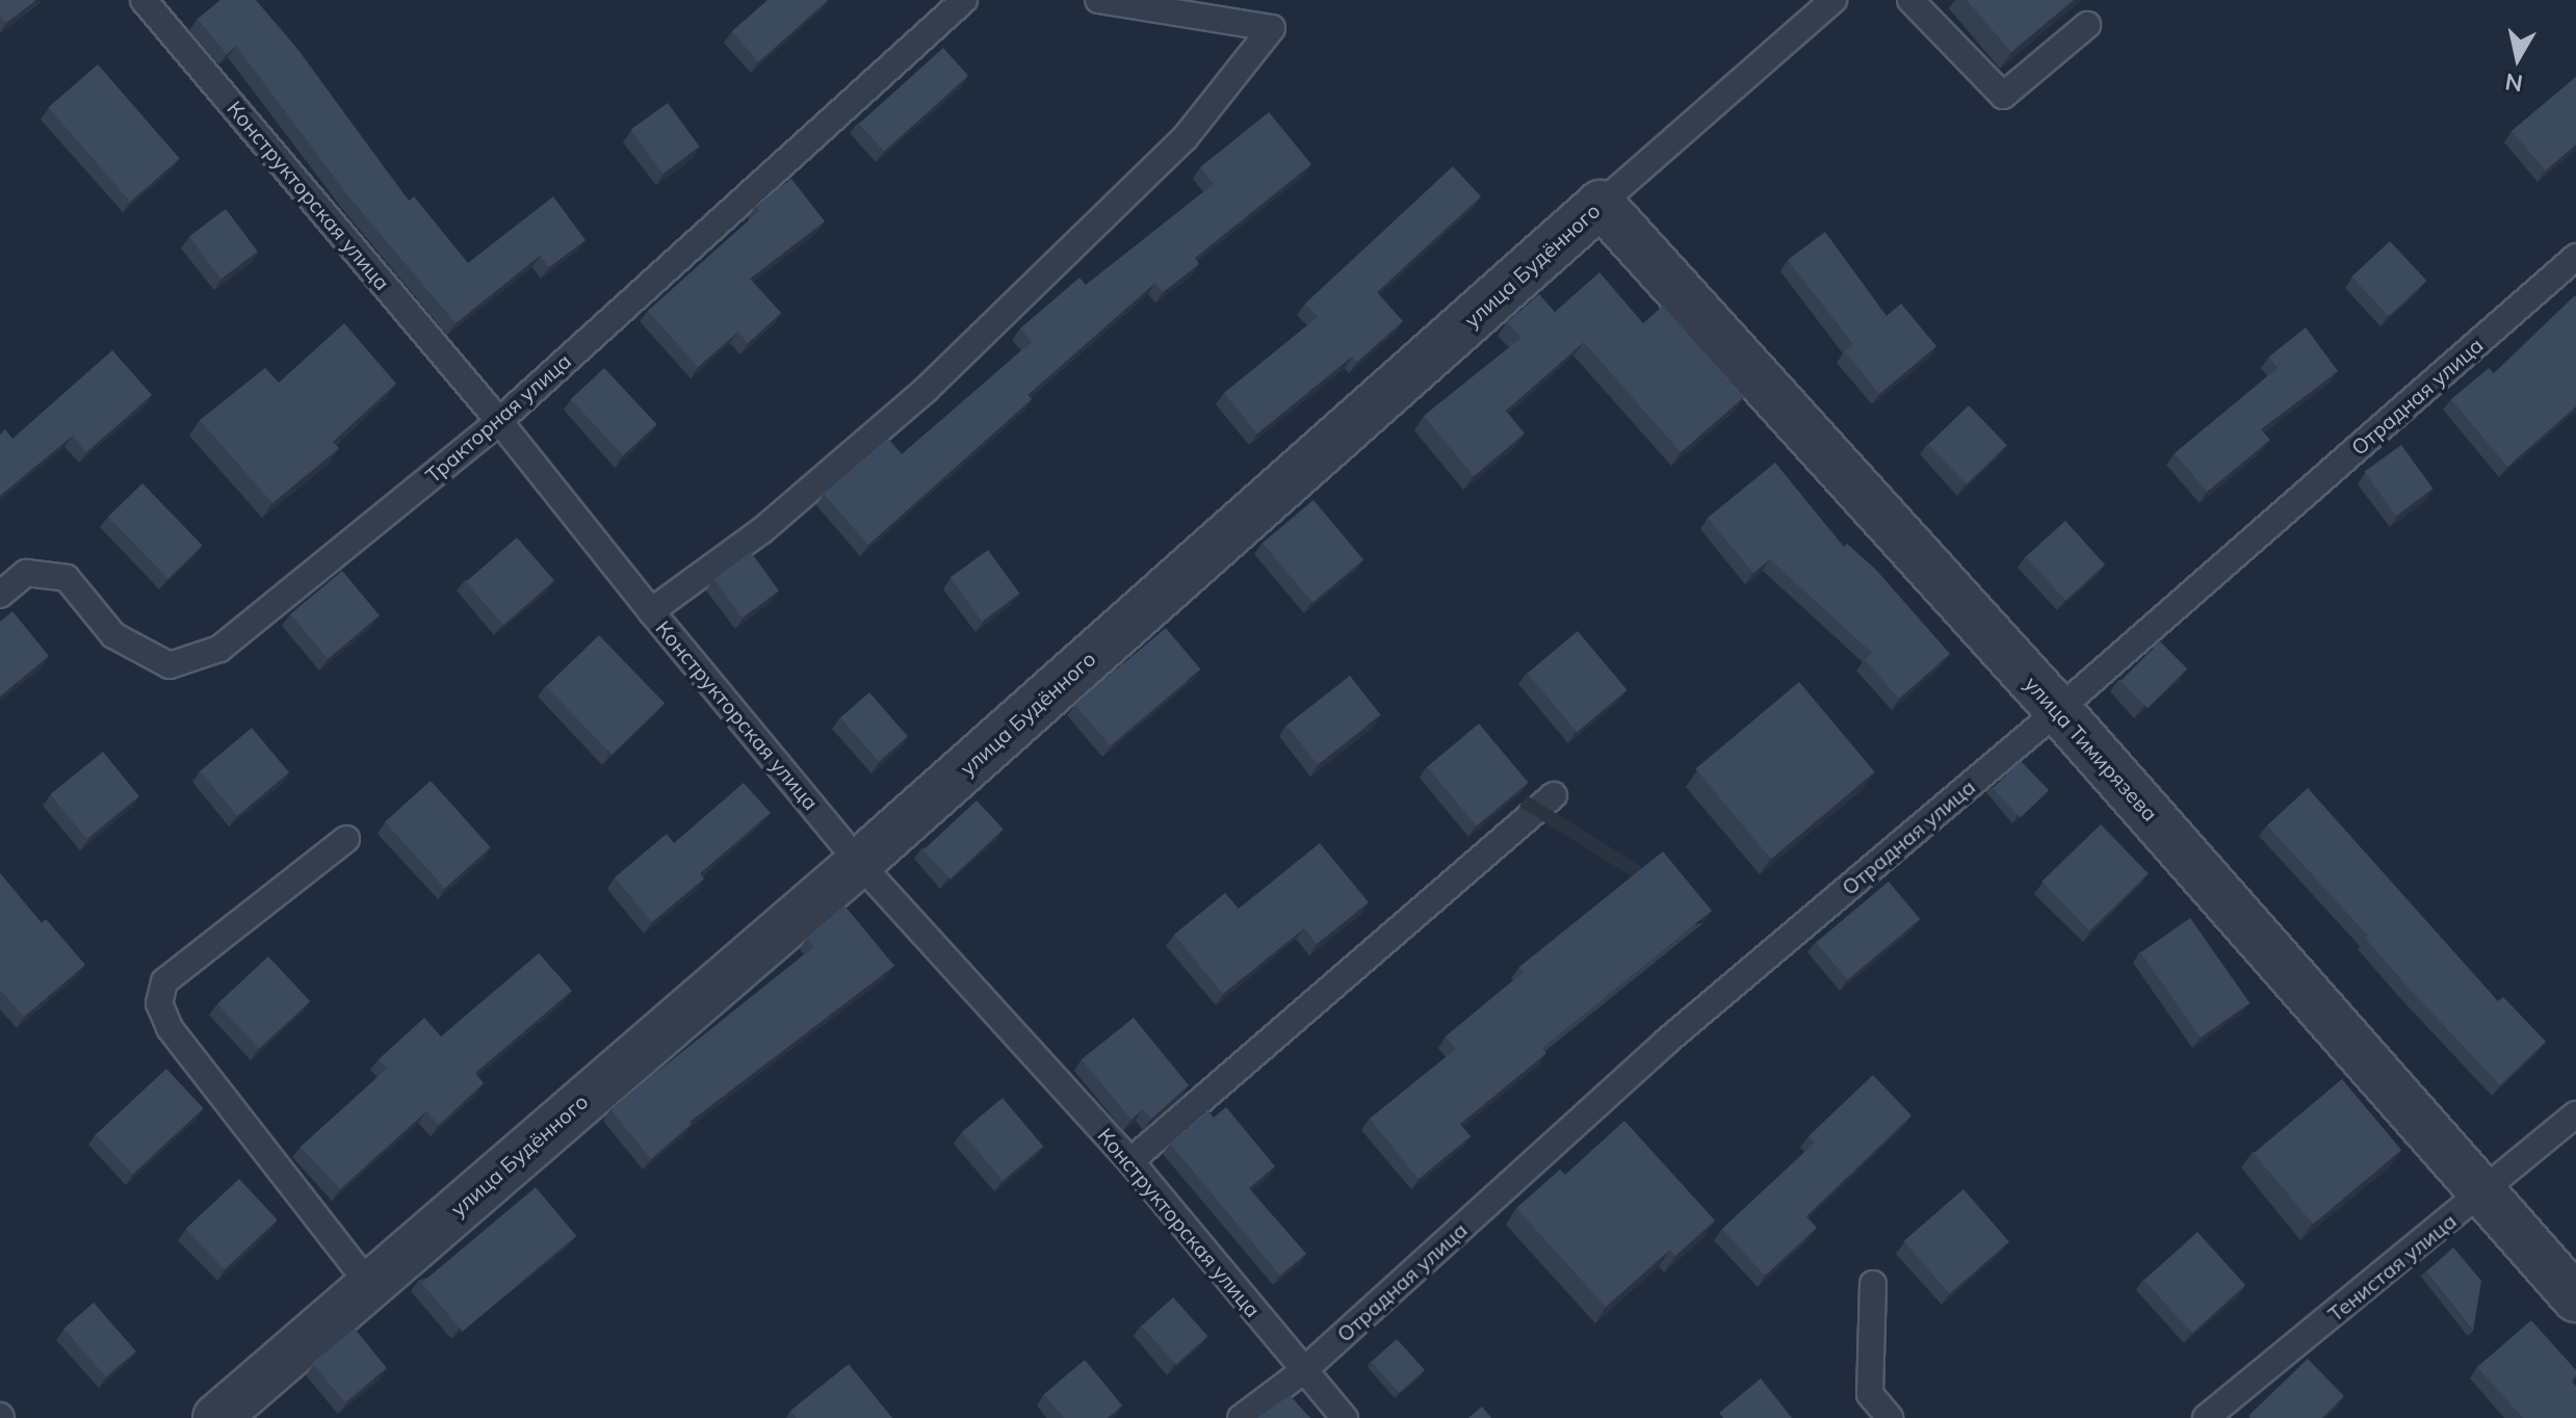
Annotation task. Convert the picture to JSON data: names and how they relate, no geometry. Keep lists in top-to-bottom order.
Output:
{
  "streets": {
    "street": ["улица Будённого", "улица Тимирязева"],
    "lane": [
      "Конструкторская улица",
      "Отрадная улица",
      "Тракторная улица",
      "Тенистая улица"
    ]
  },
  "crossings": [
    ["Конструкторская улица", "улица Будённого"],
    ["Конструкторская улица", "Отрадная улица"],
    ["Конструкторская улица", "Тракторная улица"],
    ["улица Будённого", "улица Тимирязева"],
    ["Отрадная улица", "улица Тимирязева"],
    ["улица Тимирязева", "Тенистая улица"]
  ],
  "north": "bottom"
}
